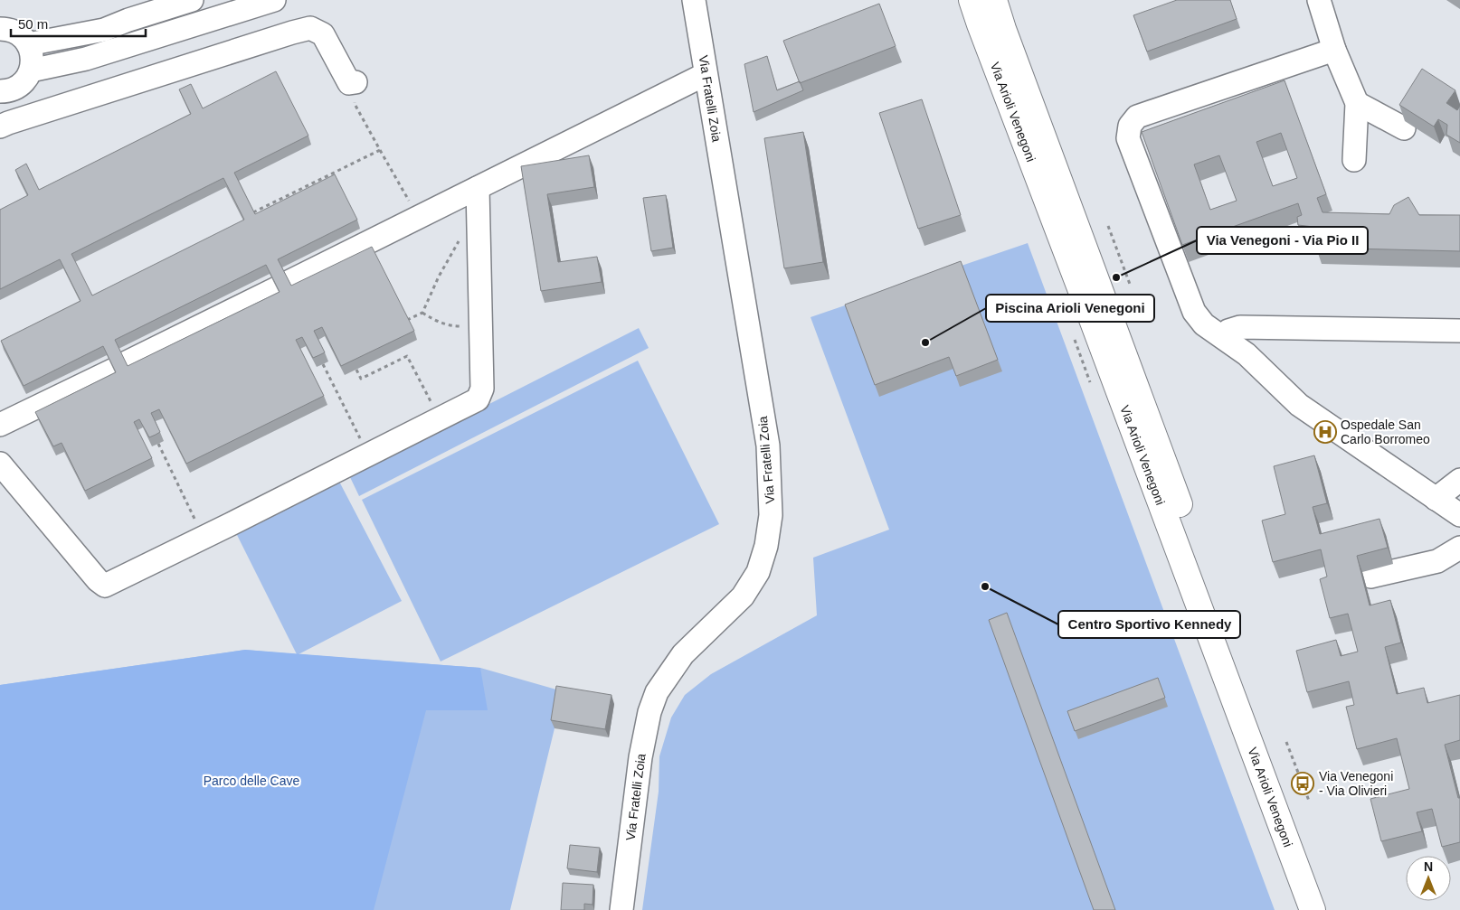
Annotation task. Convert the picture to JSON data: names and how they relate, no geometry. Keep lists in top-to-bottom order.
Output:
{
  "streets": {
    "main road": ["Via Arioli Venegoni"],
    "street": ["Via Fratelli Zoia"]
  },
  "parks": ["Parco delle Cave"],
  "places": {
    "other": ["Via Venegoni - Via Pio II", "Piscina Arioli Venegoni", "Centro Sportivo Kennedy"],
    "hospital": ["Ospedale San Carlo Borromeo"],
    "bus stop": ["Via Venegoni - Via Olivieri"]
  },
  "scale_bar": "50 m",
  "north": "top"
}
